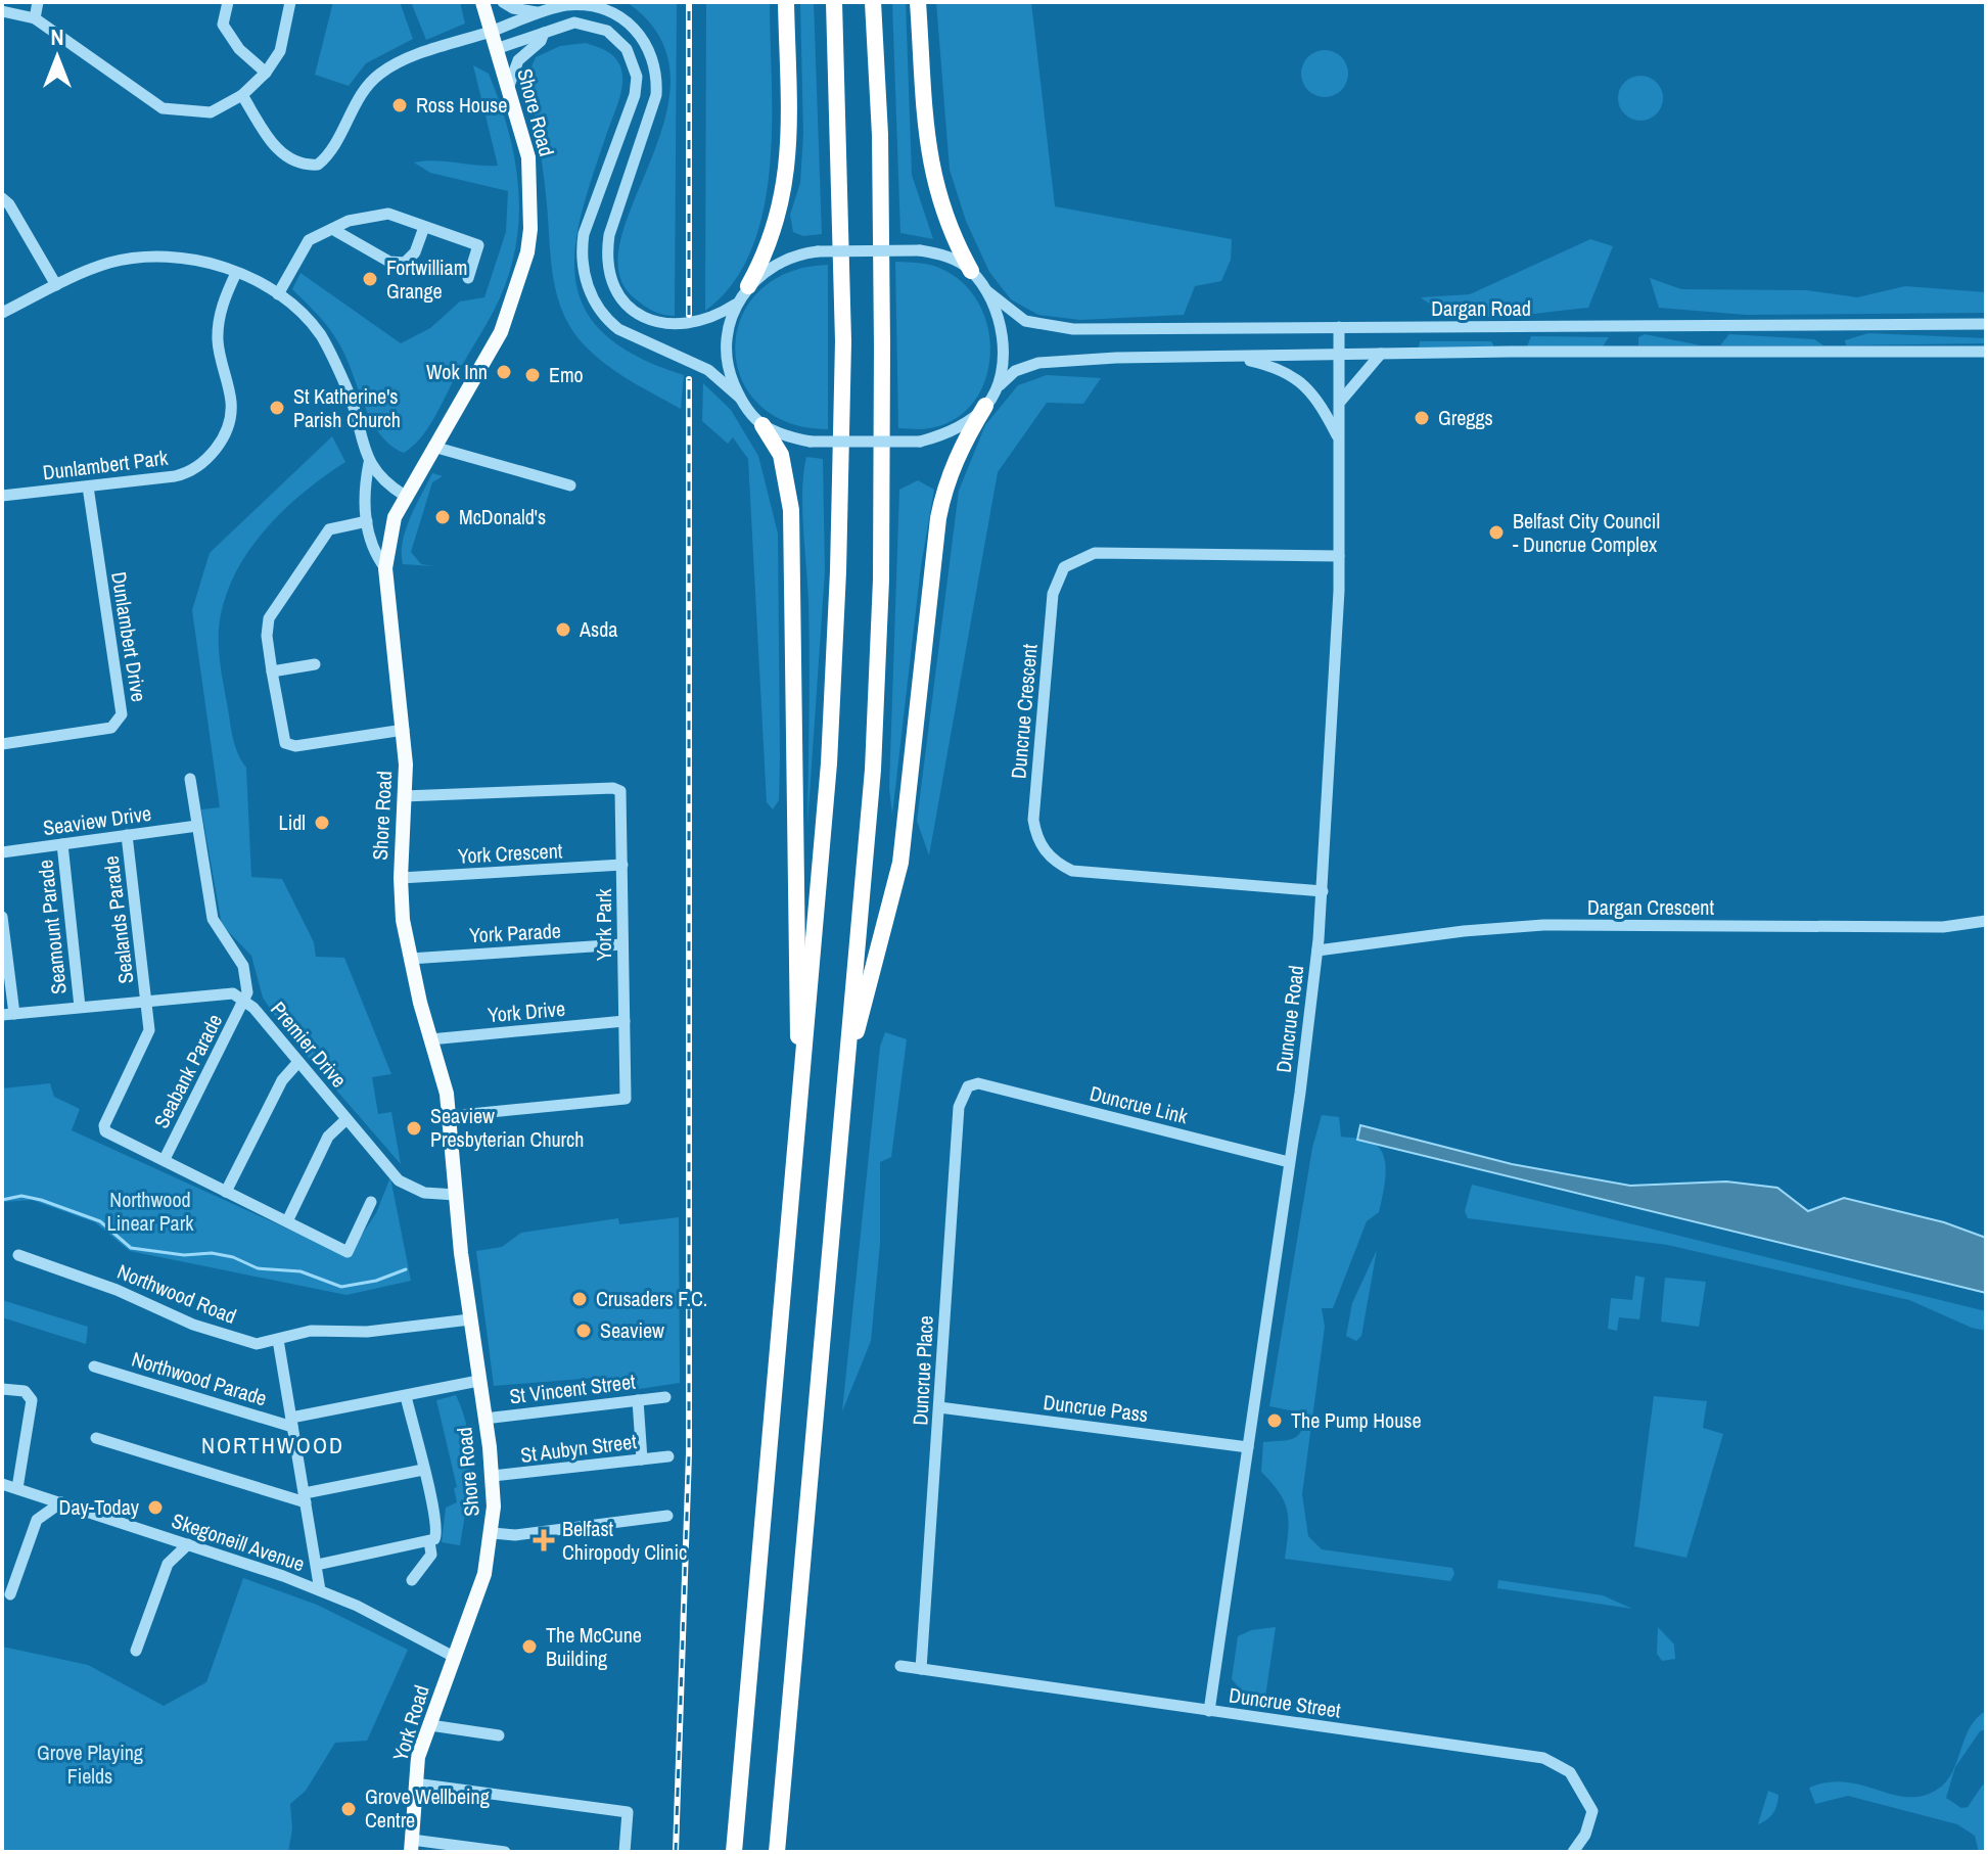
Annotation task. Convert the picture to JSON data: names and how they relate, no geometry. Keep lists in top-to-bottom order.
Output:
{
  "streets": {
    "main road": ["Shore Road", "York Road"],
    "street": [
      "Dargan Road",
      "Dunlambert Park",
      "Dunlambert Drive",
      "Duncrue Crescent",
      "Seaview Drive",
      "York Crescent",
      "Dargan Crescent",
      "Sealands Parade",
      "York Park",
      "Seamount Parade",
      "York Parade",
      "York Drive",
      "Duncrue Road",
      "Premier Drive",
      "Seabank Parade",
      "Duncrue Link",
      "Northwood Road",
      "Duncrue Place",
      "Northwood Parade",
      "St Vincent Street",
      "Duncrue Pass",
      "St Aubyn Street",
      "Skegoneill Avenue",
      "Duncrue Street"
    ]
  },
  "crossings": [
    ["Shore Road", "York Crescent"],
    ["Shore Road", "York Park"],
    ["Shore Road", "York Parade"],
    ["Shore Road", "York Drive"],
    ["Shore Road", "Premier Drive"],
    ["Shore Road", "Northwood Road"],
    ["Shore Road", "Northwood Parade"],
    ["Shore Road", "St Vincent Street"],
    ["Shore Road", "St Aubyn Street"],
    ["Shore Road", "Skegoneill Avenue"],
    ["Shore Road", "York Road"],
    ["Dargan Road", "Duncrue Road"],
    ["Dunlambert Park", "Dunlambert Drive"],
    ["Duncrue Crescent", "Duncrue Road"],
    ["Seaview Drive", "Sealands Parade"],
    ["Seaview Drive", "Seamount Parade"],
    ["York Crescent", "York Park"],
    ["Dargan Crescent", "Duncrue Road"],
    ["Sealands Parade", "Premier Drive"],
    ["Sealands Parade", "Seabank Parade"],
    ["York Park", "York Parade"],
    ["York Park", "York Drive"],
    ["Seamount Parade", "Premier Drive"],
    ["Duncrue Road", "Duncrue Link"],
    ["Duncrue Road", "Duncrue Pass"],
    ["Duncrue Road", "Duncrue Street"],
    ["Premier Drive", "Seabank Parade"],
    ["Duncrue Link", "Duncrue Place"],
    ["Duncrue Place", "Duncrue Pass"],
    ["Duncrue Place", "Duncrue Street"],
    ["Skegoneill Avenue", "York Road"]
  ],
  "districts": ["NORTHWOOD"],
  "parks": ["Northwood Linear Park", "Grove Playing Fields"],
  "places": {
    "other": [
      "Ross House",
      "Fortwilliam Grange",
      "Wok Inn",
      "Emo",
      "St Katherine's Parish Church",
      "Greggs",
      "McDonald's",
      "Belfast City Council - Duncrue Complex",
      "Asda",
      "Lidl",
      "Seaview Presbyterian Church",
      "Crusaders F.C.",
      "Seaview",
      "The Pump House",
      "Day-Today",
      "The McCune Building",
      "Grove Wellbeing Centre"
    ],
    "health": ["Belfast Chiropody Clinic"]
  },
  "north": "top"
}
